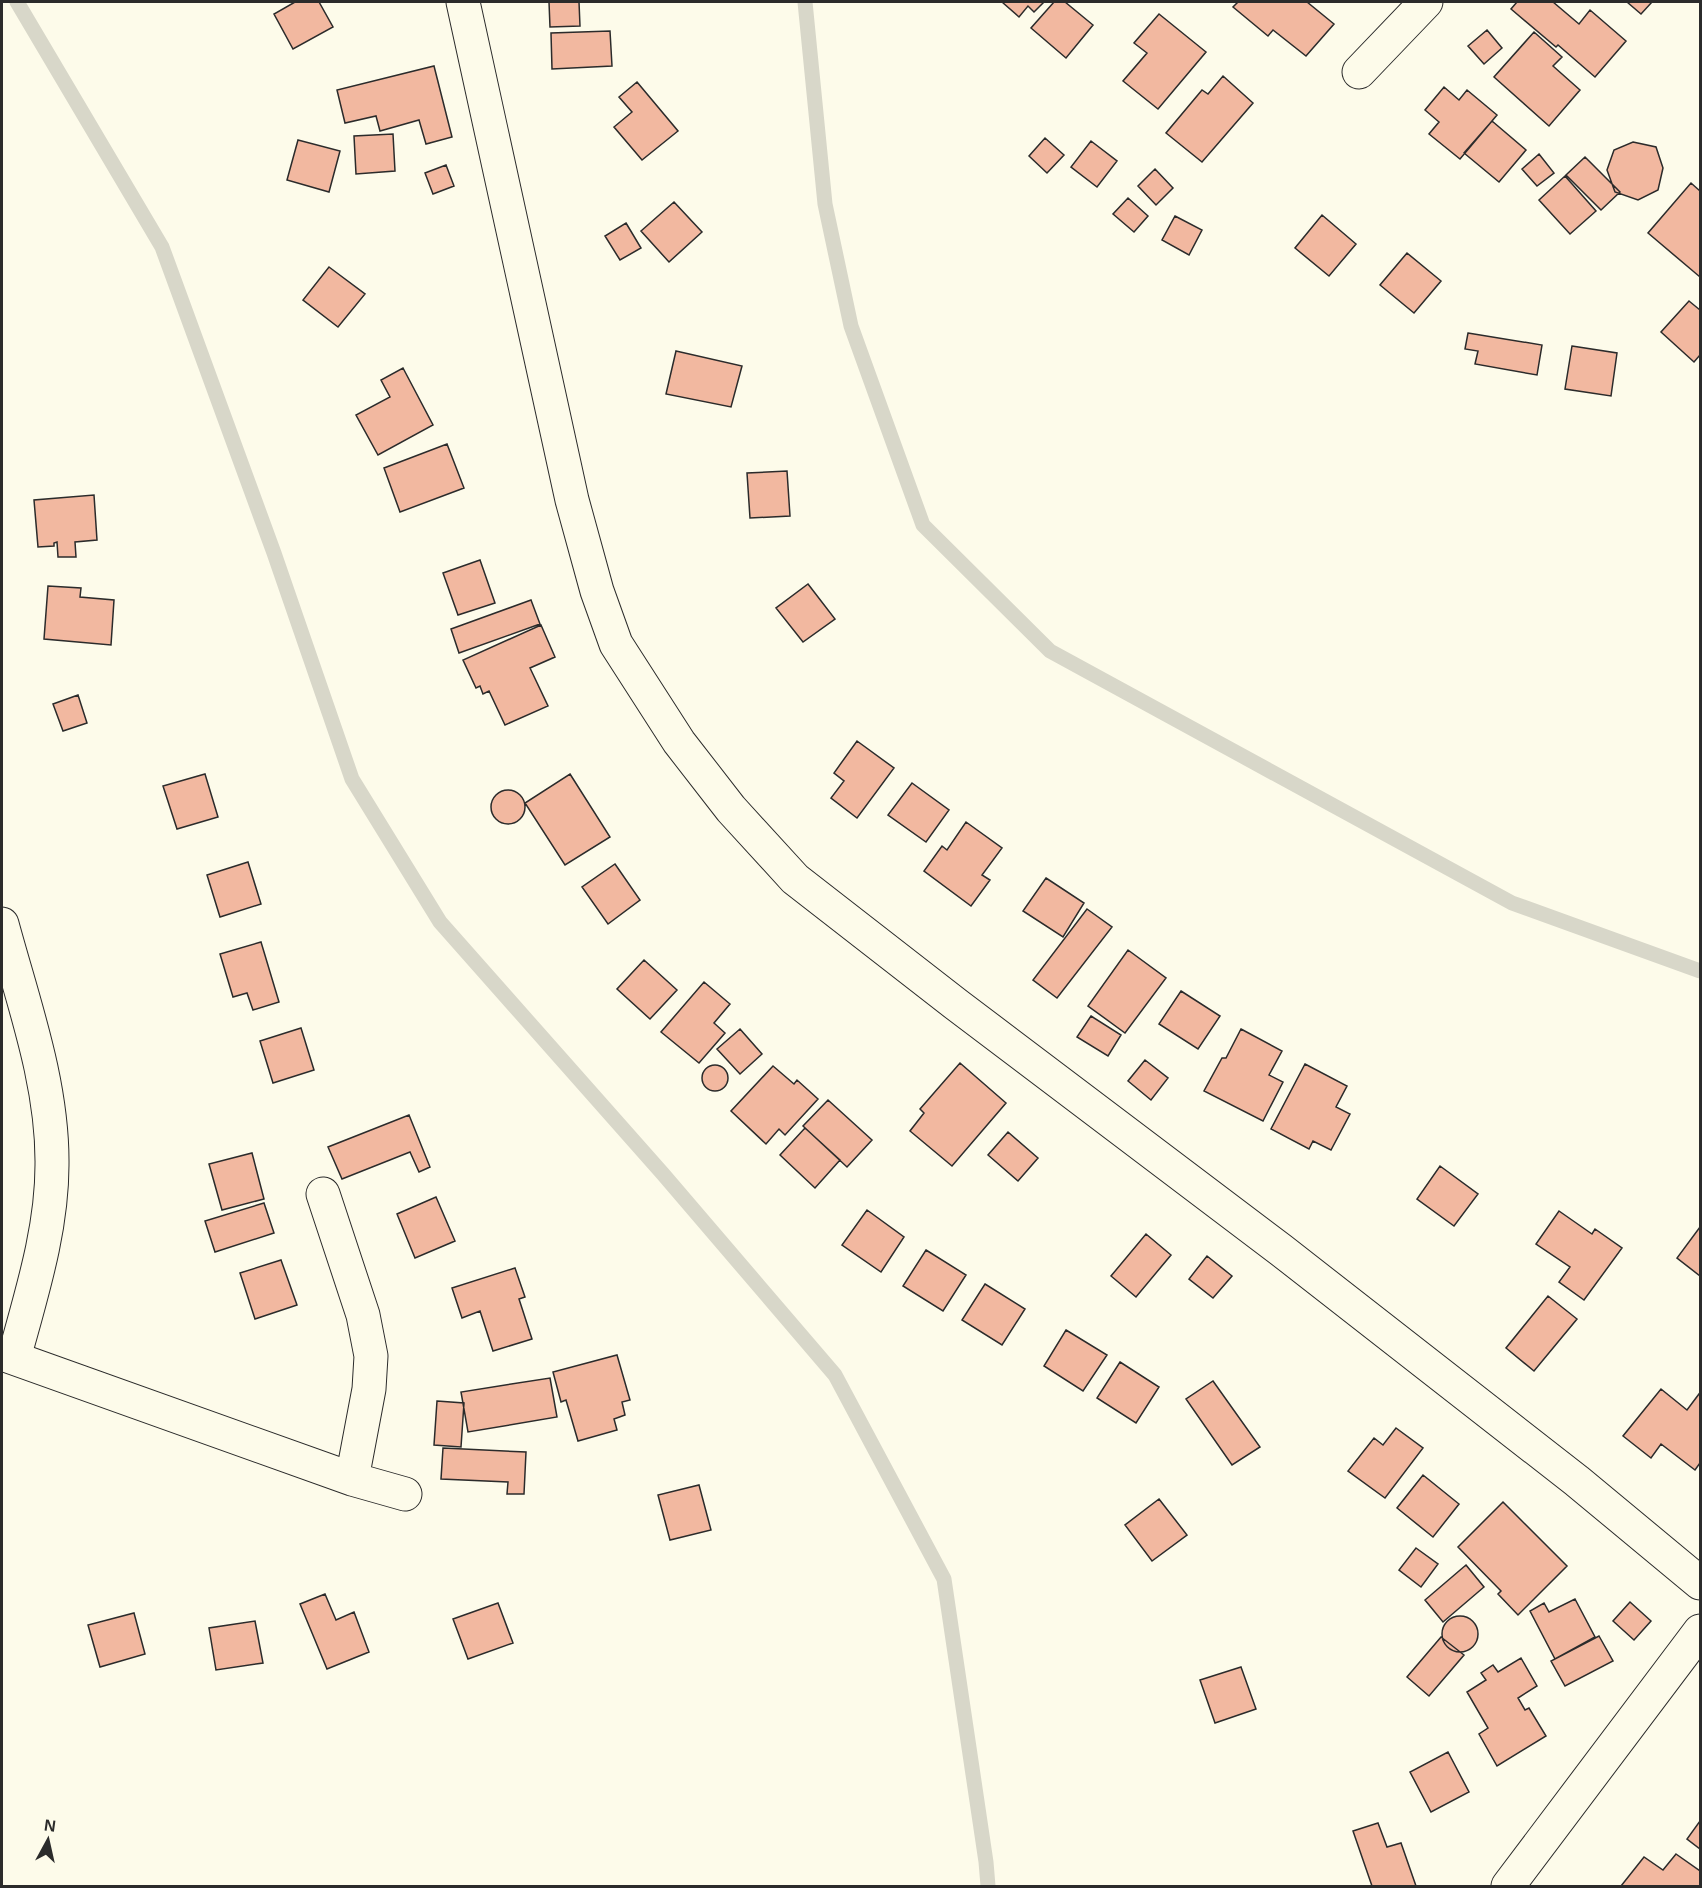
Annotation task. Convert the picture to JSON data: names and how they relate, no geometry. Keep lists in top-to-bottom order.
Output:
{
  "north": "top"
}
